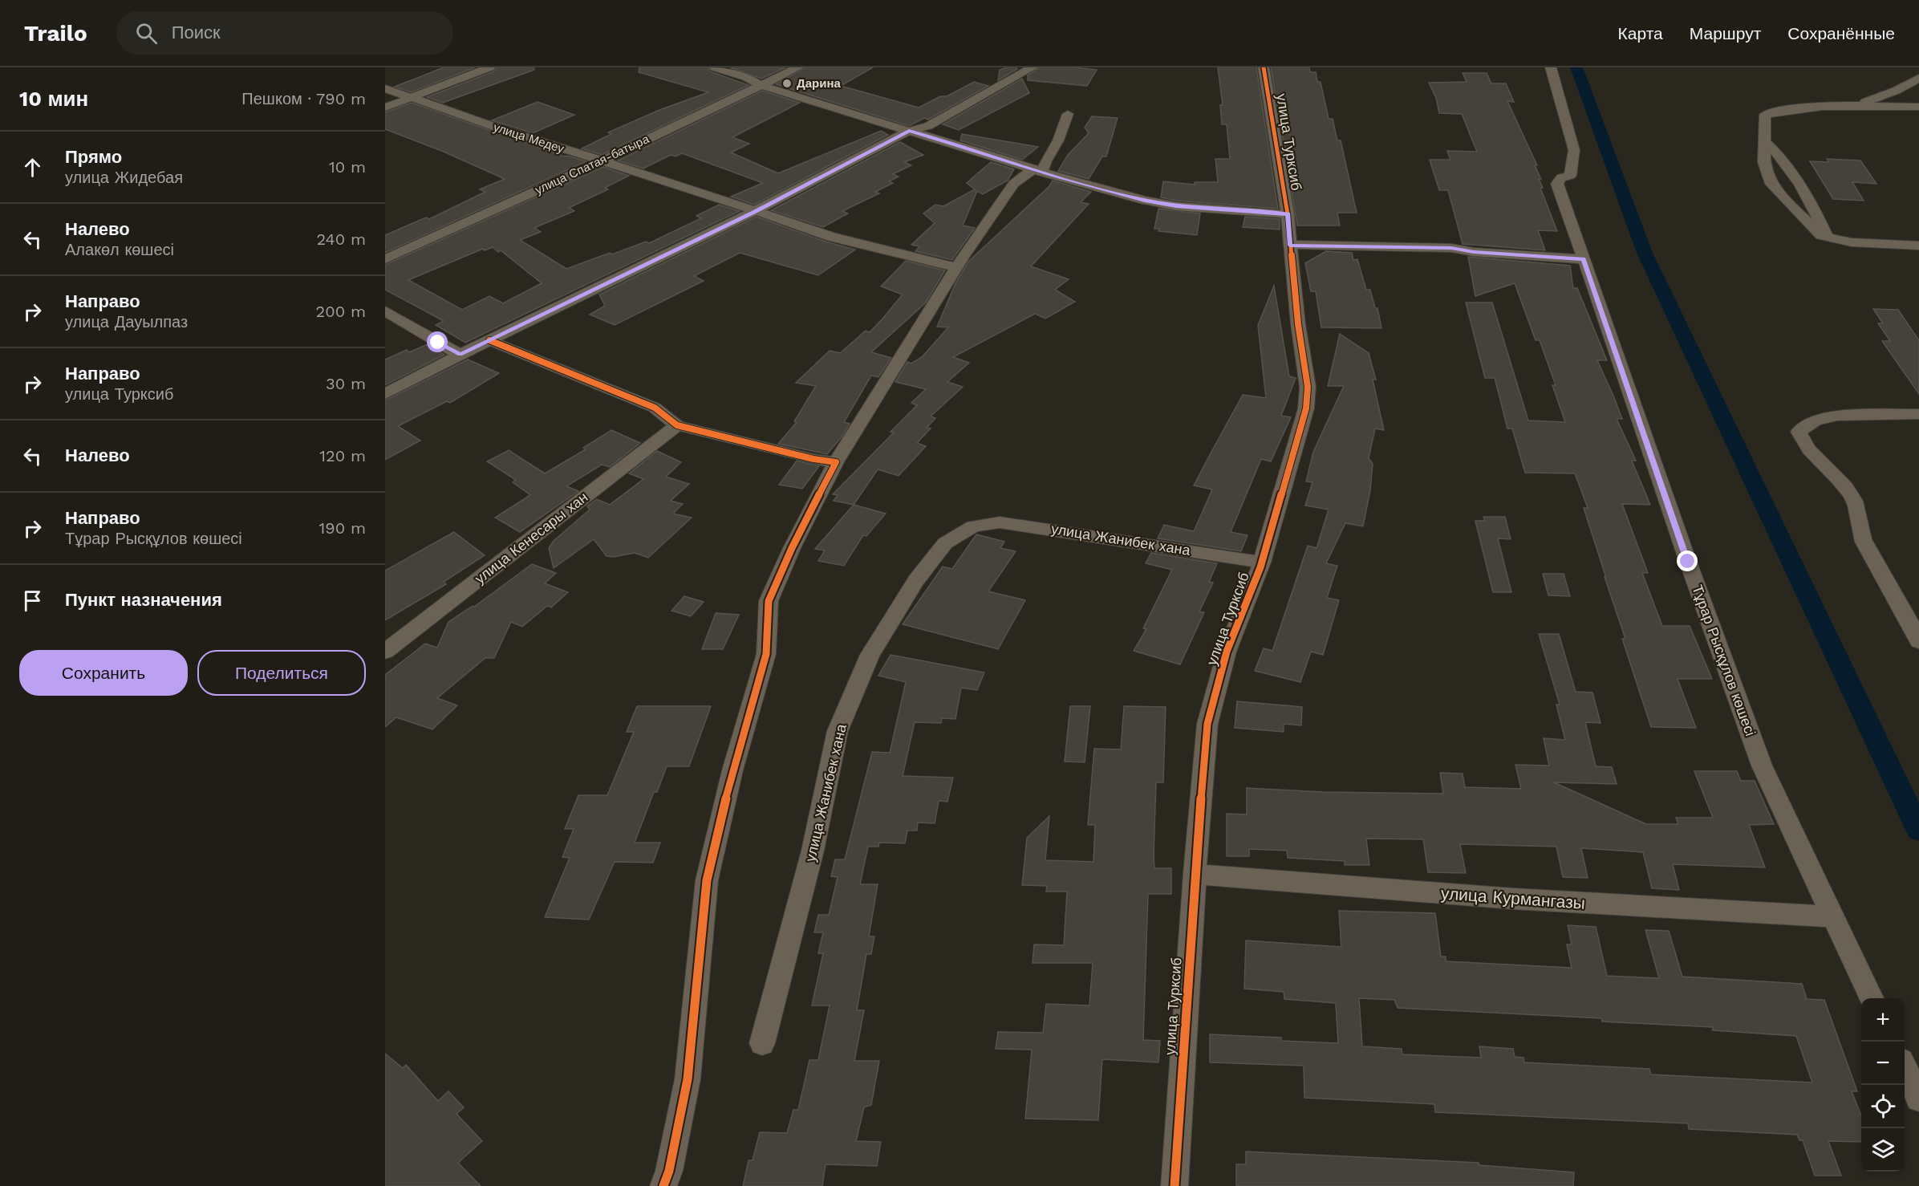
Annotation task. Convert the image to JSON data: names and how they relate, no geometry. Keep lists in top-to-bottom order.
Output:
{
  "streets": {
    "street": [
      "улица Медеу",
      "улица Турксиб",
      "улица Спатая-батыра",
      "улица Кенесары хан",
      "улица Жанибек хана",
      "Тұрар Рысқұлов көшесі",
      "улица Курмангазы"
    ]
  },
  "crossings": [
    ["улица Медеу", "улица Спатая-батыра"],
    ["улица Турксиб", "улица Жанибек хана"],
    ["улица Турксиб", "улица Курмангазы"],
    ["Тұрар Рысқұлов көшесі", "улица Курмангазы"]
  ],
  "places": ["Дарина"],
  "page": {
    "header": "Trailo",
    "search": "Поиск",
    "nav": ["Карта", "Маршрут", "Сохранённые"],
    "heading": ["10 мин", "Пешком · 790 m"],
    "list": [
      ["Прямо", "улица Жидебая", "10 m"],
      ["Налево", "Алакөл көшесі", "240 m"],
      ["Направо", "улица Дауылпаз", "200 m"],
      ["Направо", "улица Турксиб", "30 m"],
      ["Налево", "120 m"],
      ["Направо", "Тұрар Рысқұлов көшесі", "190 m"],
      "Пункт назначения"
    ],
    "buttons": ["Сохранить", "Поделиться"],
    "map_buttons": ["+", "−"]
  }
}
